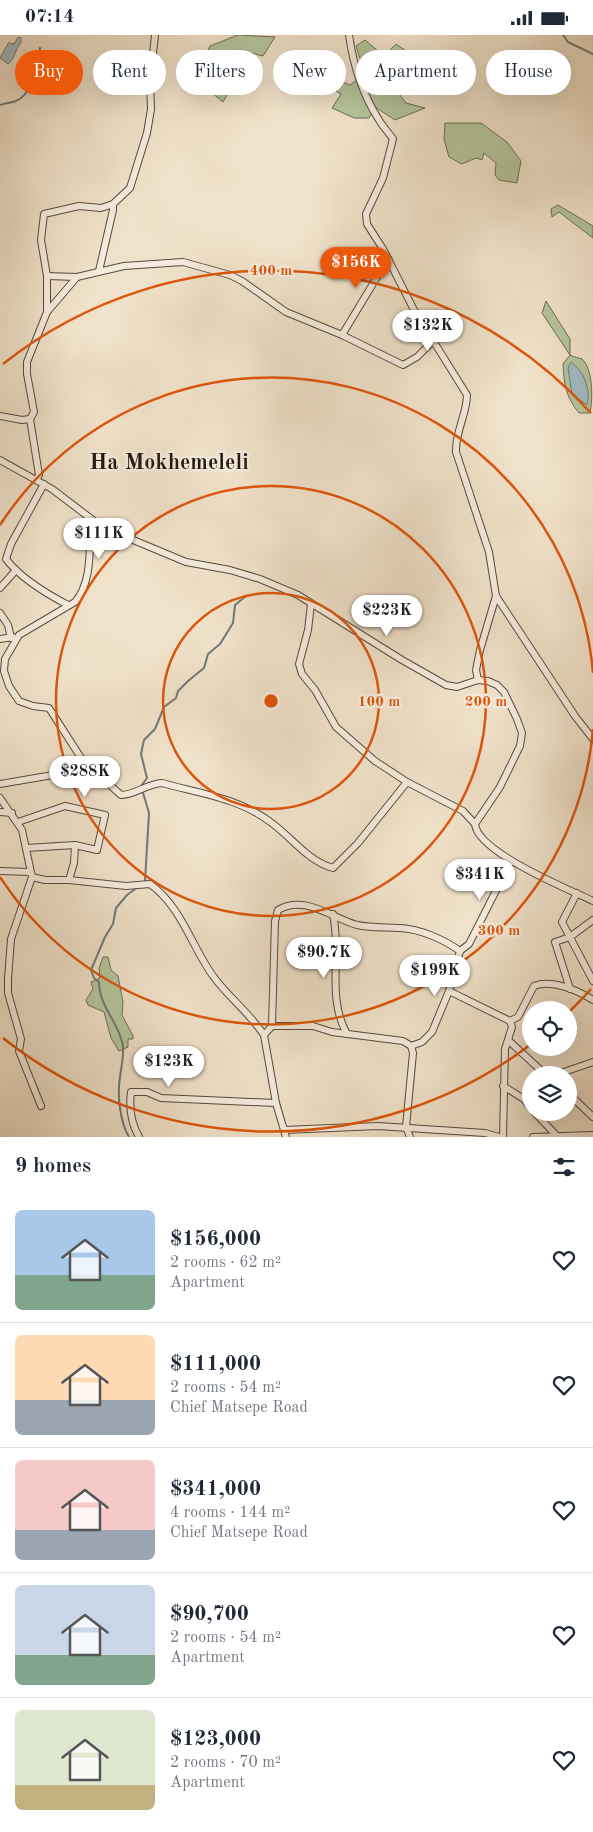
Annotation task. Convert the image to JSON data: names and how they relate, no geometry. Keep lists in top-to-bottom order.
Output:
{
  "districts": ["Ha Mokhemeleli"],
  "page": {
    "status": "07:14",
    "chip": [
      "Buy",
      "Rent",
      "Filters",
      "New",
      "Apartment",
      "House"
    ],
    "price": [
      "$156K",
      "$132K",
      "$111K",
      "$223K",
      "$288K",
      "$341K",
      "$90.7K",
      "$199K",
      "$123K"
    ],
    "heading": "9 homes",
    "list": [
      {
        "name": "$156,000",
        "note": "2 rooms · 62 m² · Apartment"
      },
      {
        "name": "$111,000",
        "note": "2 rooms · 54 m² · Chief Matsepe Road"
      },
      {
        "name": "$341,000",
        "note": "4 rooms · 144 m² · Chief Matsepe Road"
      },
      {
        "name": "$90,700",
        "note": "2 rooms · 54 m² · Apartment"
      },
      {
        "name": "$123,000",
        "note": "2 rooms · 70 m² · Apartment"
      }
    ]
  },
  "rings": [
    "400 m",
    "100 m",
    "200 m",
    "300 m"
  ]
}
